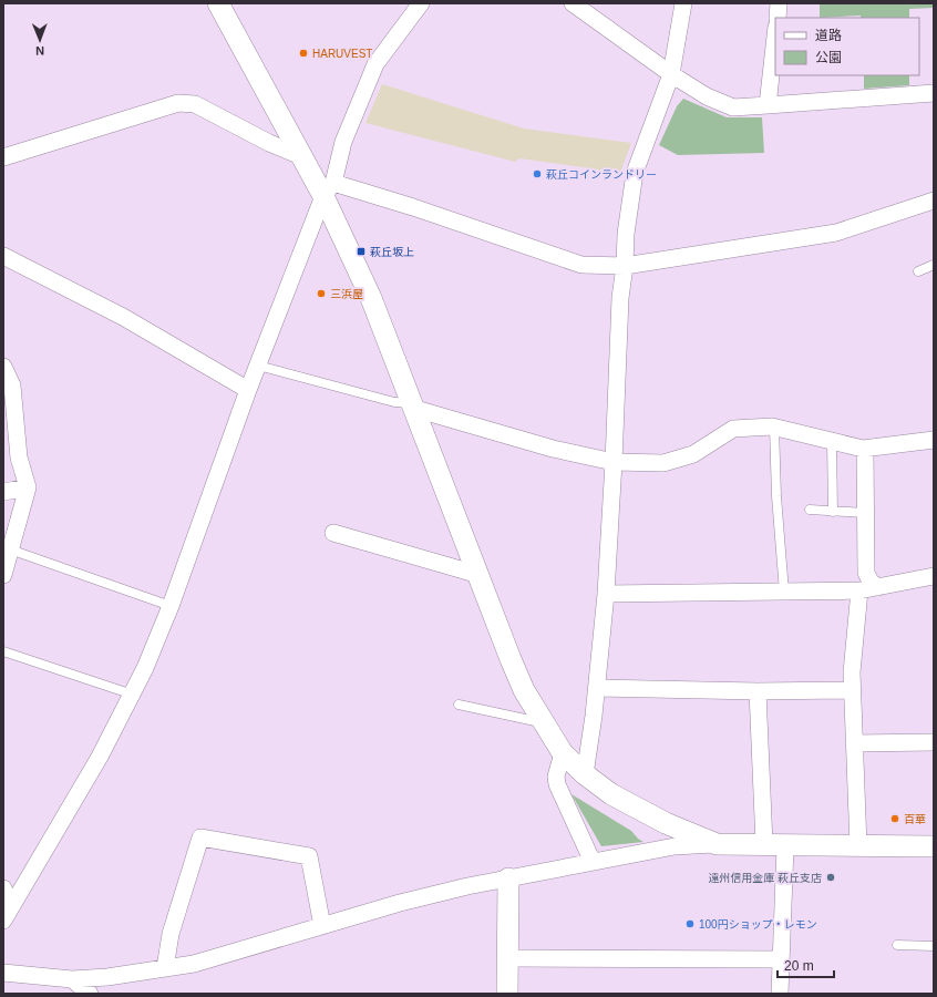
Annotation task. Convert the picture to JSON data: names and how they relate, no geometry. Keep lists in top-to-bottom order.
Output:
{
  "places": {
    "other": [
      "HARUVEST",
      "萩丘コインランドリー",
      "三浜屋",
      "百華",
      "遠州信用金庫 萩丘支店",
      "100円ショップ・レモン"
    ],
    "transit": ["萩丘坂上"]
  },
  "legend": ["道路", "公園"],
  "scale_bar": "20 m",
  "north": "bottom"
}
